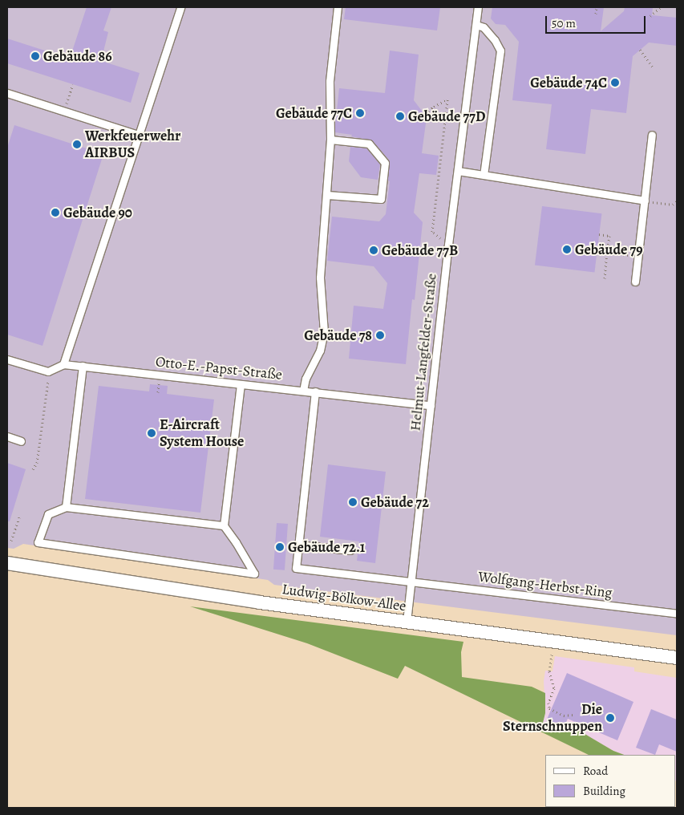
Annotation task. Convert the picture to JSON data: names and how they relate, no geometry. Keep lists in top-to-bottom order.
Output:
{
  "streets": {
    "street": ["Ludwig-Bölkow-Allee"],
    "lane": ["Helmut-Langfelder-Straße", "Otto-E.-Papst-Straße", "Wolfgang-Herbst-Ring"]
  },
  "crossings": [
    ["Helmut-Langfelder-Straße", "Otto-E.-Papst-Straße"],
    ["Helmut-Langfelder-Straße", "Wolfgang-Herbst-Ring"],
    ["Helmut-Langfelder-Straße", "Ludwig-Bölkow-Allee"]
  ],
  "places": [
    "Gebäude 86",
    "Gebäude 74C",
    "Gebäude 77C",
    "Gebäude 77D",
    "Werkfeuerwehr AIRBUS",
    "Gebäude 90",
    "Gebäude 79",
    "Gebäude 77B",
    "Gebäude 78",
    "E-Aircraft System House",
    "Gebäude 72",
    "Gebäude 72.1",
    "Die Sternschnuppen"
  ],
  "legend": ["Road", "Building"],
  "scale_bar": "50 m"
}
